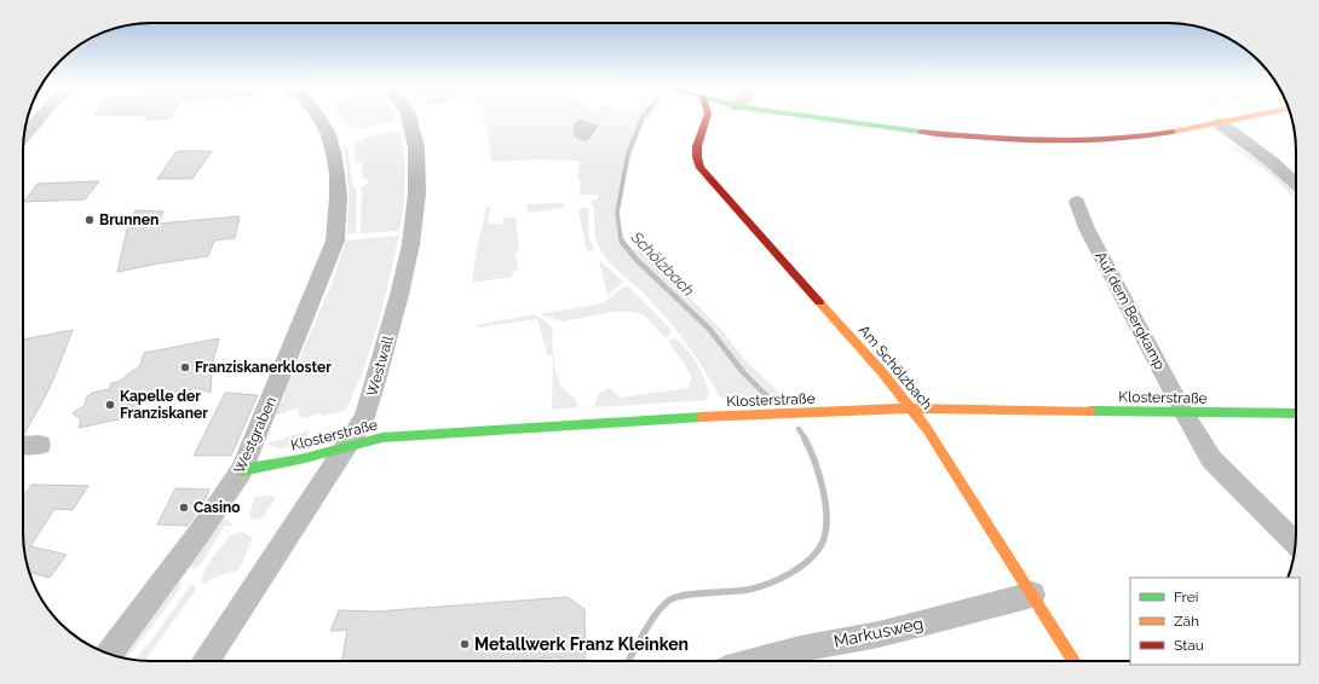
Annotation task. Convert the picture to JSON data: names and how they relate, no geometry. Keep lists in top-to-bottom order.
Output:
{
  "streets": {
    "street": [
      "Auf dem Bergkamp",
      "Westwall",
      "Am Schölzbach",
      "Klosterstraße",
      "Westgraben",
      "Markusweg"
    ]
  },
  "crossings": [
    ["Auf dem Bergkamp", "Klosterstraße"],
    ["Westwall", "Klosterstraße"],
    ["Am Schölzbach", "Klosterstraße"],
    ["Am Schölzbach", "Markusweg"],
    ["Klosterstraße", "Westgraben"]
  ],
  "water": ["Schölzbach"],
  "places": [
    "Brunnen",
    "Franziskanerkloster",
    "Kapelle der Franziskaner",
    "Casino",
    "Metallwerk Franz Kleinken"
  ],
  "legend": ["Frei", "Zäh", "Stau"]
}
